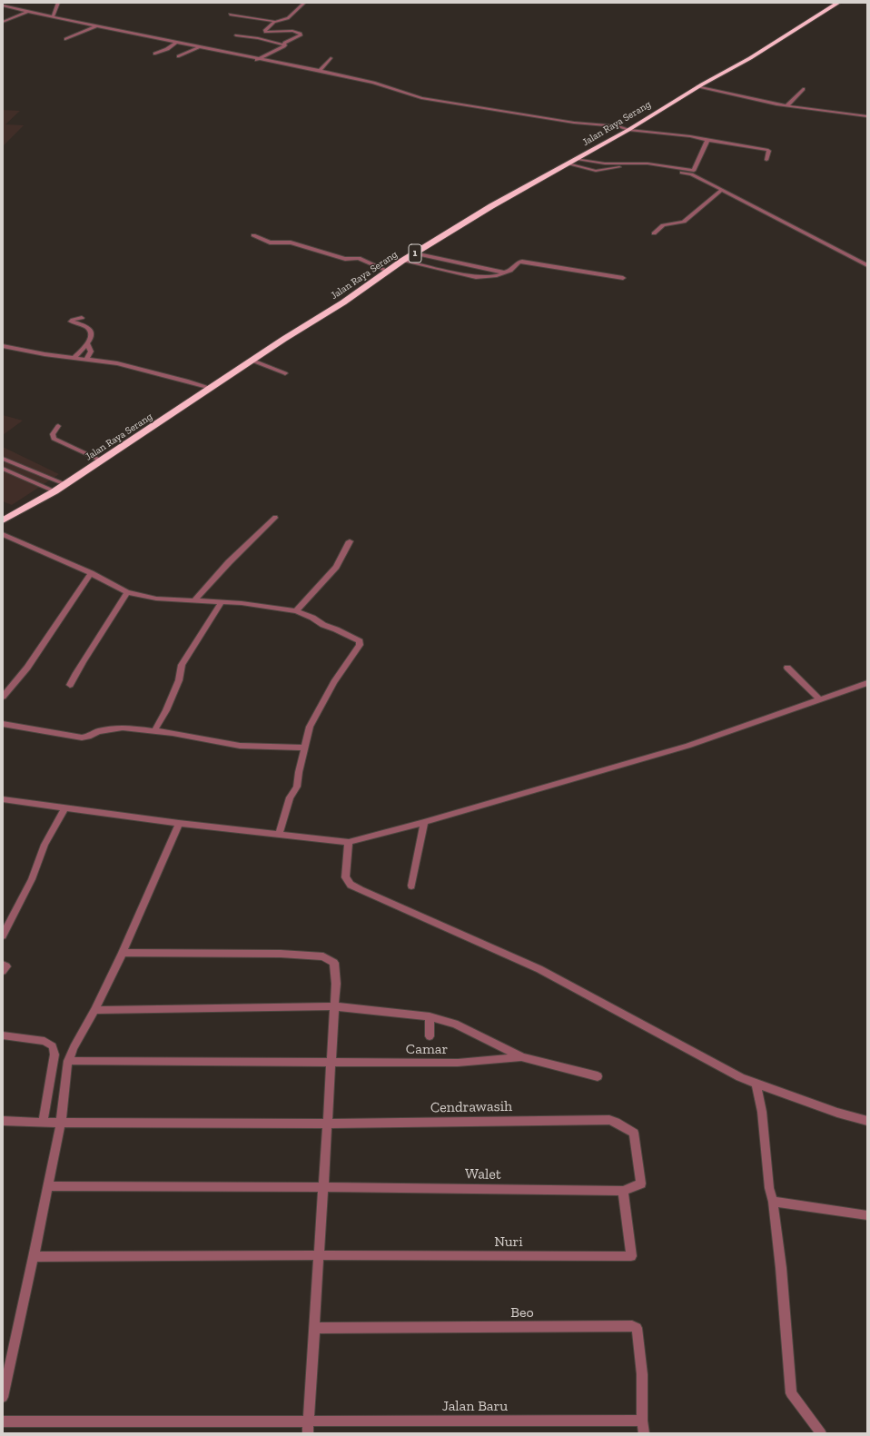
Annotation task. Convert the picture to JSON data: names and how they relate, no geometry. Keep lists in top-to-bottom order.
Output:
{
  "streets": {
    "highway": ["Jalan Raya Serang", "1"],
    "street": [
      "Camar",
      "Cendrawasih",
      "Walet",
      "Nuri",
      "Beo",
      "Jalan Baru"
    ]
  },
  "crossings": [
    ["Cendrawasih", "Walet"],
    ["Walet", "Nuri"],
    ["Beo", "Jalan Baru"]
  ]
}
